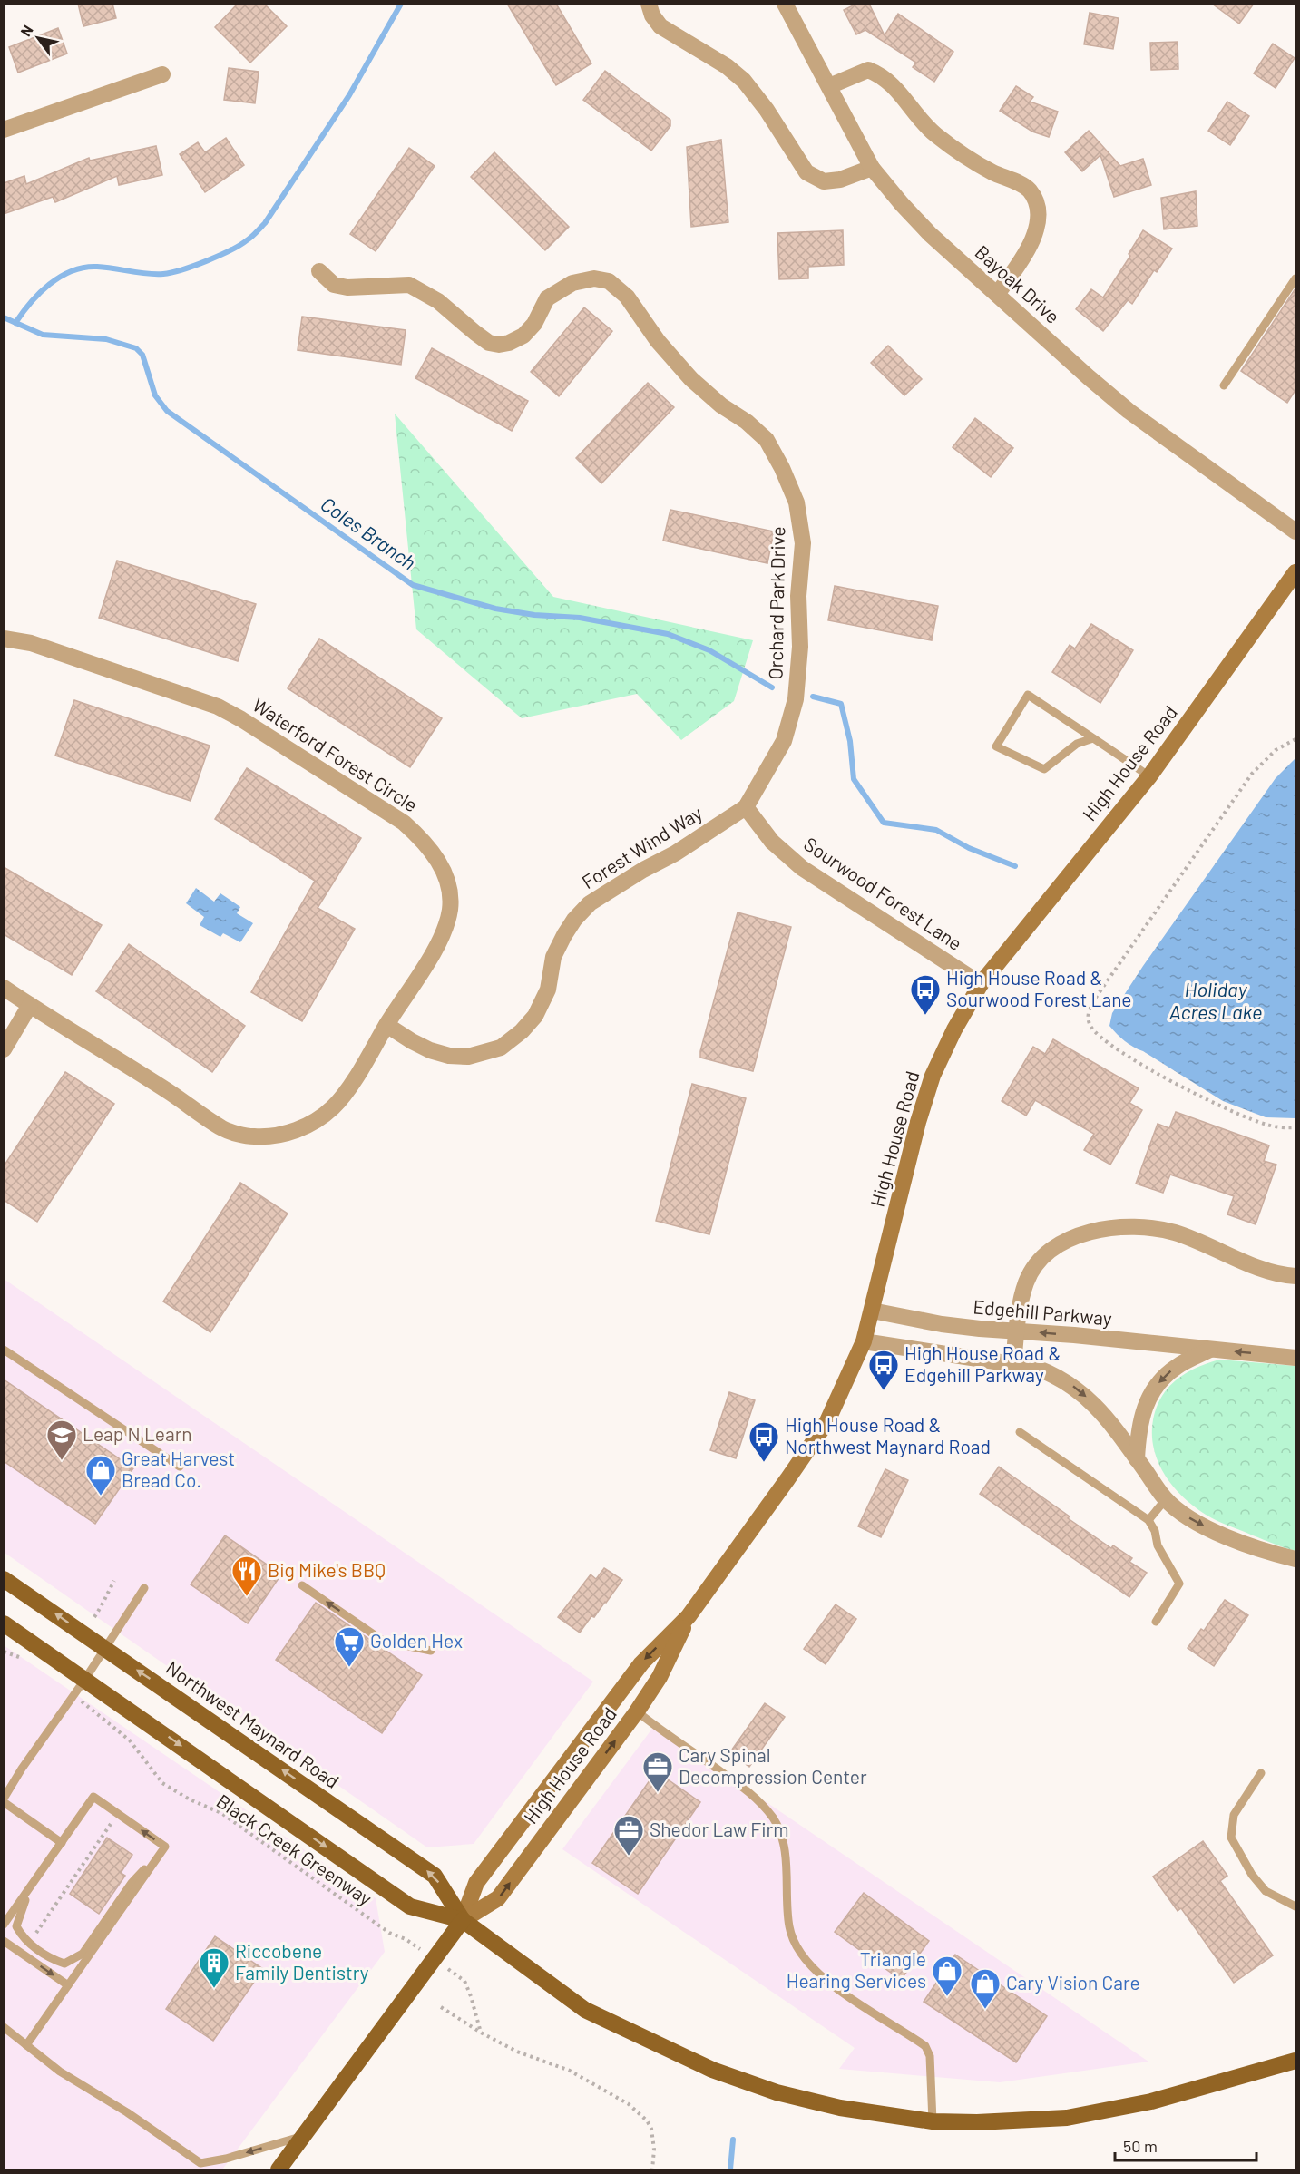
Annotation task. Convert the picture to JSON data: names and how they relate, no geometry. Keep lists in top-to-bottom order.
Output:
{
  "streets": {
    "main road": ["High House Road", "Northwest Maynard Road"],
    "street": [
      "Bayoak Drive",
      "Orchard Park Drive",
      "Waterford Forest Circle",
      "Forest Wind Way",
      "Sourwood Forest Lane",
      "Edgehill Parkway"
    ],
    "path": ["Black Creek Greenway"]
  },
  "crossings": [
    ["Orchard Park Drive", "Forest Wind Way"],
    ["Orchard Park Drive", "Sourwood Forest Lane"],
    ["Waterford Forest Circle", "Forest Wind Way"],
    ["High House Road", "Sourwood Forest Lane"],
    ["High House Road", "Edgehill Parkway"],
    ["High House Road", "Northwest Maynard Road"],
    ["Forest Wind Way", "Sourwood Forest Lane"]
  ],
  "one_way": ["Edgehill Parkway"],
  "water": ["Coles Branch", "Holiday Acres Lake"],
  "places": {
    "bus stop": ["High House Road & Sourwood Forest Lane", "High House Road & Edgehill Parkway", "High House Road & Northwest Maynard Road"],
    "school or university": ["Leap N Learn"],
    "shop": ["Great Harvest Bread Co.", "Triangle Hearing Services", "Cary Vision Care"],
    "restaurant": ["Big Mike's BBQ"],
    "supermarket": ["Golden Hex"],
    "office": ["Cary Spinal Decompression Center", "Shedor Law Firm"],
    "building": ["Riccobene Family Dentistry"]
  },
  "scale_bar": "50 m",
  "north": "top left"
}
